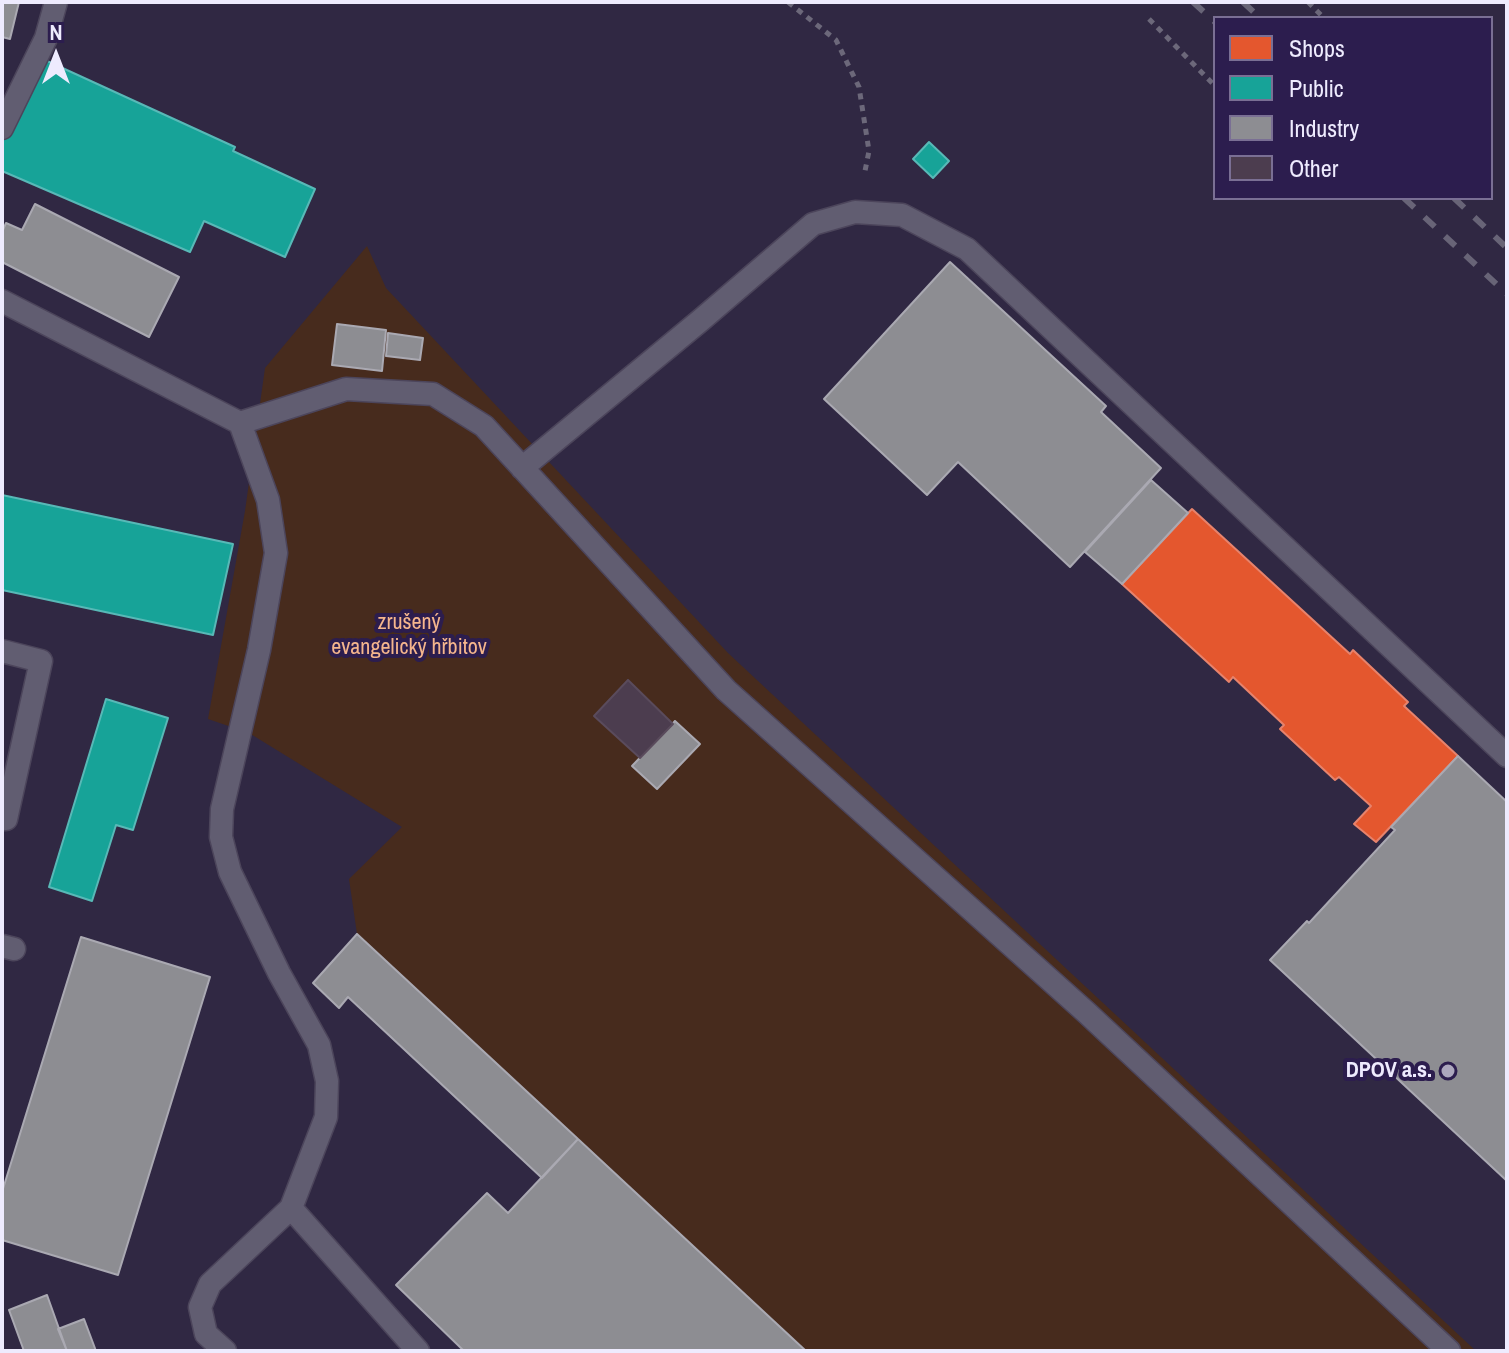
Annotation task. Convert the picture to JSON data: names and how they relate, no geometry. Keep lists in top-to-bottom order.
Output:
{
  "parks": ["zrušený evangelický hřbitov"],
  "places": ["DPOV a.s."],
  "legend": [
    "Shops",
    "Public",
    "Industry",
    "Other"
  ],
  "north": "top"
}
